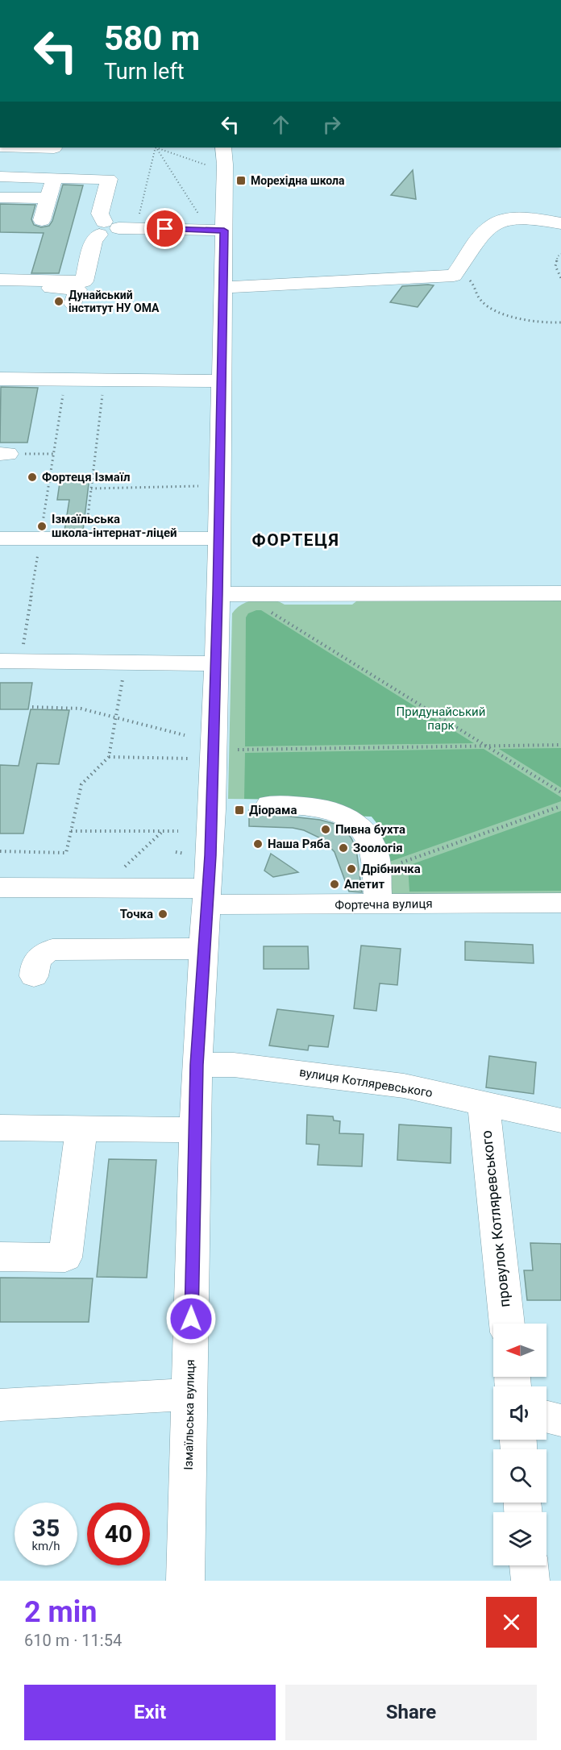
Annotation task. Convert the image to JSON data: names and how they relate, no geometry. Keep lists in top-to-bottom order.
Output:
{
  "streets": {
    "street": [
      "Фортечна вулиця",
      "вулиця Котляревського",
      "провулок Котляревського",
      "Ізмаїльська вулиця"
    ]
  },
  "crossings": [
    ["Фортечна вулиця", "Ізмаїльська вулиця"],
    ["вулиця Котляревського", "провулок Котляревського"],
    ["вулиця Котляревського", "Ізмаїльська вулиця"]
  ],
  "districts": ["ФОРТЕЦЯ"],
  "parks": ["Придунайський парк"],
  "places": {
    "transit": ["Морехідна школа", "Діорама"],
    "other": [
      "Дунайський інститут НУ ОМА",
      "Фортеця Ізмаїл",
      "Ізмаїльська школа-інтернат-ліцей",
      "Пивна бухта",
      "Наша Ряба",
      "Зоологія",
      "Дрібничка",
      "Апетит",
      "Точка"
    ]
  },
  "north": "left",
  "page": {
    "turn": ["580 m", "Turn left"],
    "speed": "35 km/h",
    "limit": "40",
    "heading": ["2 min", "610 m · 11:54"],
    "buttons": ["Exit", "Share"]
  }
}
